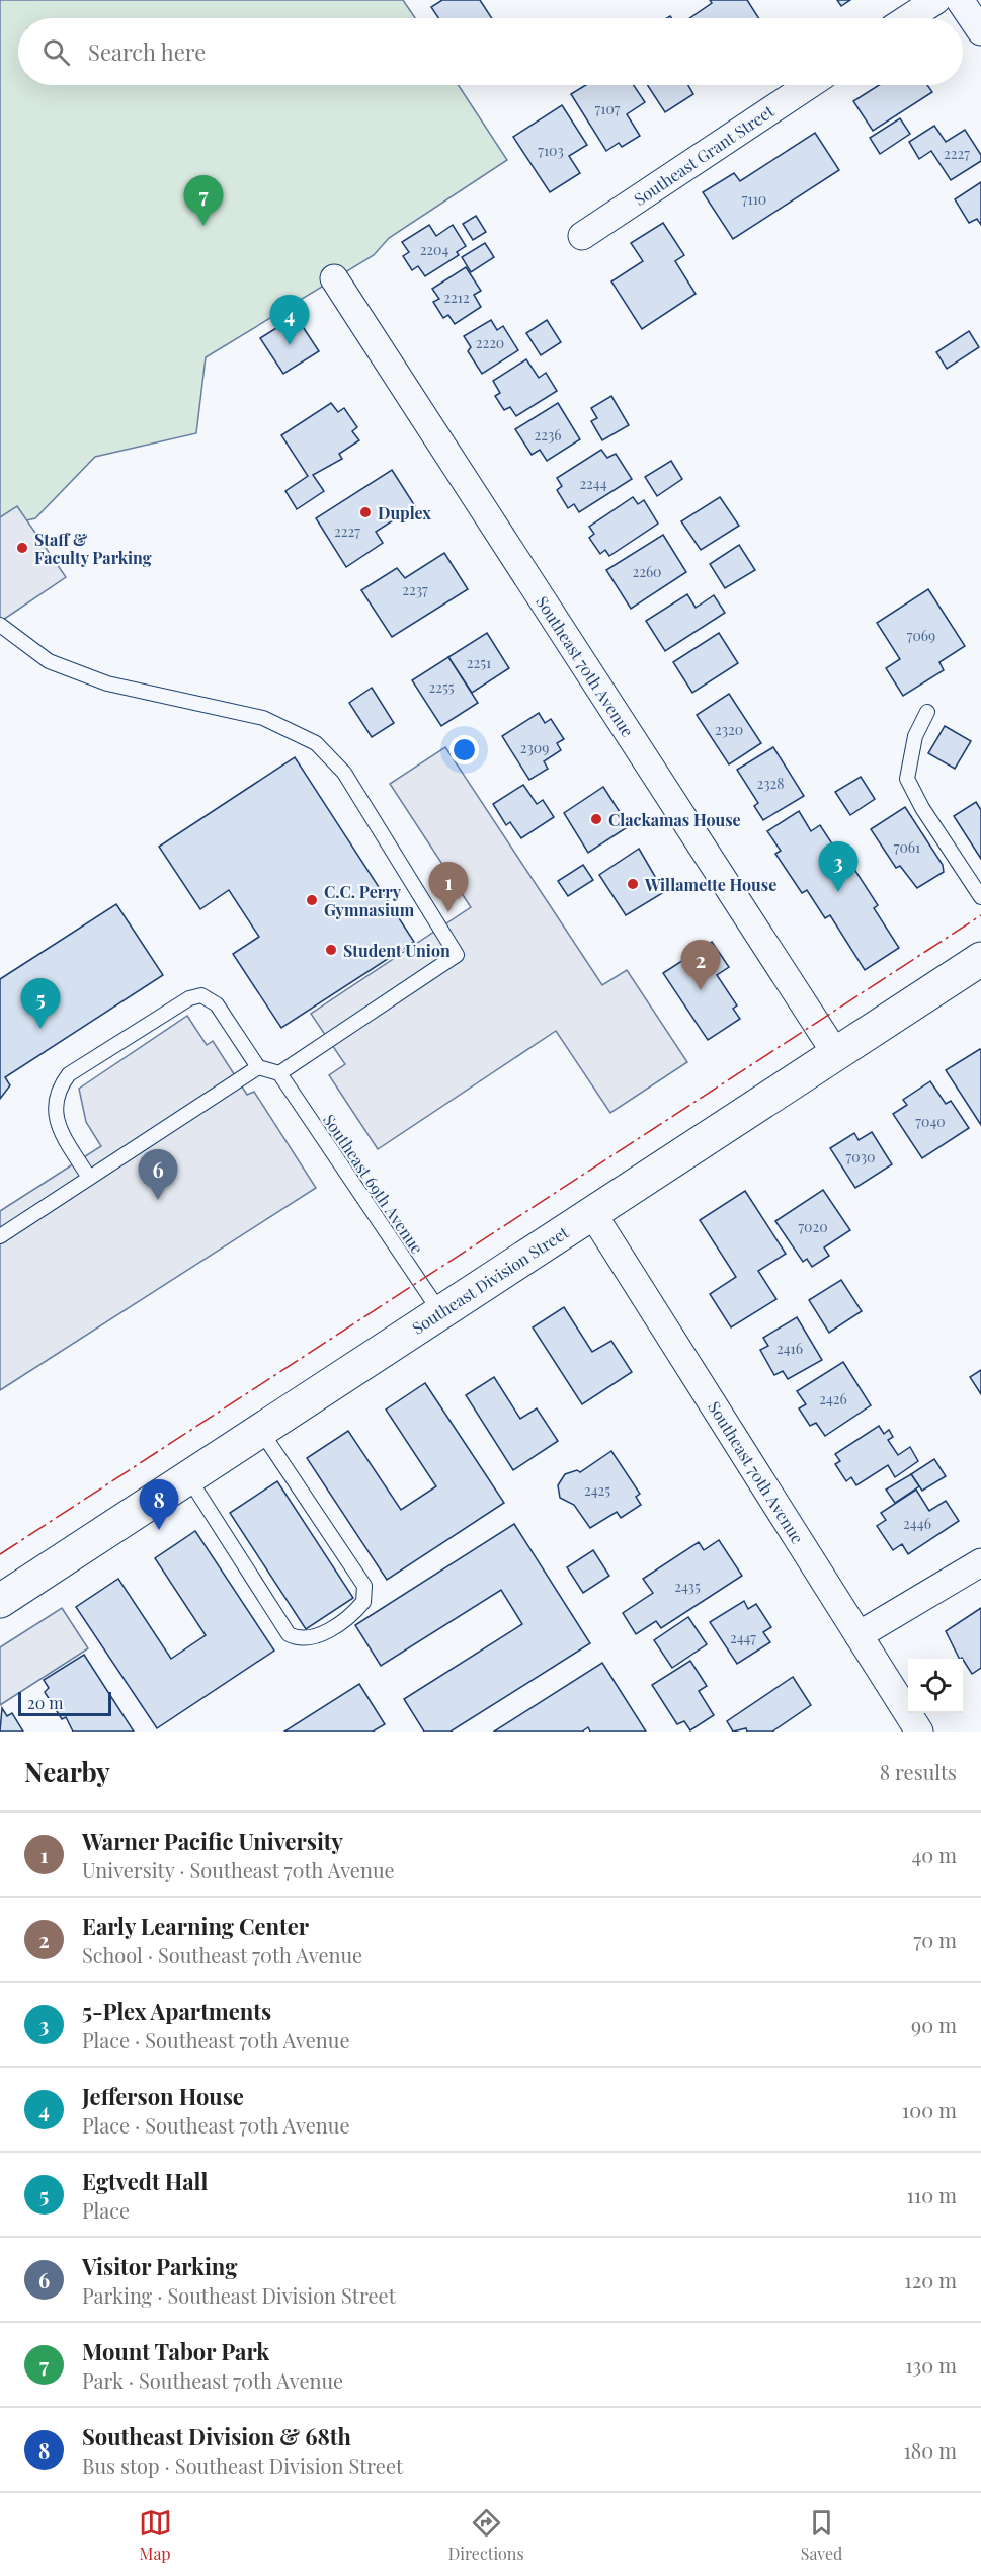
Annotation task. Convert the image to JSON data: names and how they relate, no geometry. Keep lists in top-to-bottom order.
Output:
{
  "streets": {
    "main road": ["Southeast Division Street"],
    "street": ["Southeast Grant Street", "Southeast 70th Avenue"],
    "lane": ["Southeast 69th Avenue"]
  },
  "crossings": [
    ["Southeast 70th Avenue", "Southeast Division Street"],
    ["Southeast 69th Avenue", "Southeast Division Street"]
  ],
  "places": [
    "Duplex",
    "Staff & Faculty Parking",
    "Clackamas House",
    "Willamette House",
    "C.C. Perry Gymnasium",
    "Student Union"
  ],
  "house_numbers": [
    "7107",
    "7103",
    "2227",
    "7110",
    "2204",
    "2212",
    "2220",
    "2236",
    "2244",
    "2227",
    "2260",
    "2237",
    "7069",
    "2251",
    "2255",
    "2320",
    "2309",
    "2328",
    "7061",
    "7040",
    "7030",
    "7020",
    "2416",
    "2426",
    "2425",
    "2446",
    "2435",
    "2447"
  ],
  "scale_bar": "20 m",
  "page": {
    "search": "Search here",
    "pins": [
      "7",
      "4",
      "3",
      "1",
      "2",
      "5",
      "6",
      "8"
    ],
    "scale": "20 m",
    "heading": ["Nearby", "8 results"],
    "list": [
      {
        "mark": "1",
        "name": "Warner Pacific University",
        "note": "University · Southeast 70th Avenue",
        "value": "40 m"
      },
      {
        "mark": "2",
        "name": "Early Learning Center",
        "note": "School · Southeast 70th Avenue",
        "value": "70 m"
      },
      {
        "mark": "3",
        "name": "5-Plex Apartments",
        "note": "Place · Southeast 70th Avenue",
        "value": "90 m"
      },
      {
        "mark": "4",
        "name": "Jefferson House",
        "note": "Place · Southeast 70th Avenue",
        "value": "100 m"
      },
      {
        "mark": "5",
        "name": "Egtvedt Hall",
        "note": "Place",
        "value": "110 m"
      },
      {
        "mark": "6",
        "name": "Visitor Parking",
        "note": "Parking · Southeast Division Street",
        "value": "120 m"
      },
      {
        "mark": "7",
        "name": "Mount Tabor Park",
        "note": "Park · Southeast 70th Avenue",
        "value": "130 m"
      },
      {
        "mark": "8",
        "name": "Southeast Division & 68th",
        "note": "Bus stop · Southeast Division Street",
        "value": "180 m"
      }
    ],
    "nav": ["Map", "Directions", "Saved"]
  }
}
